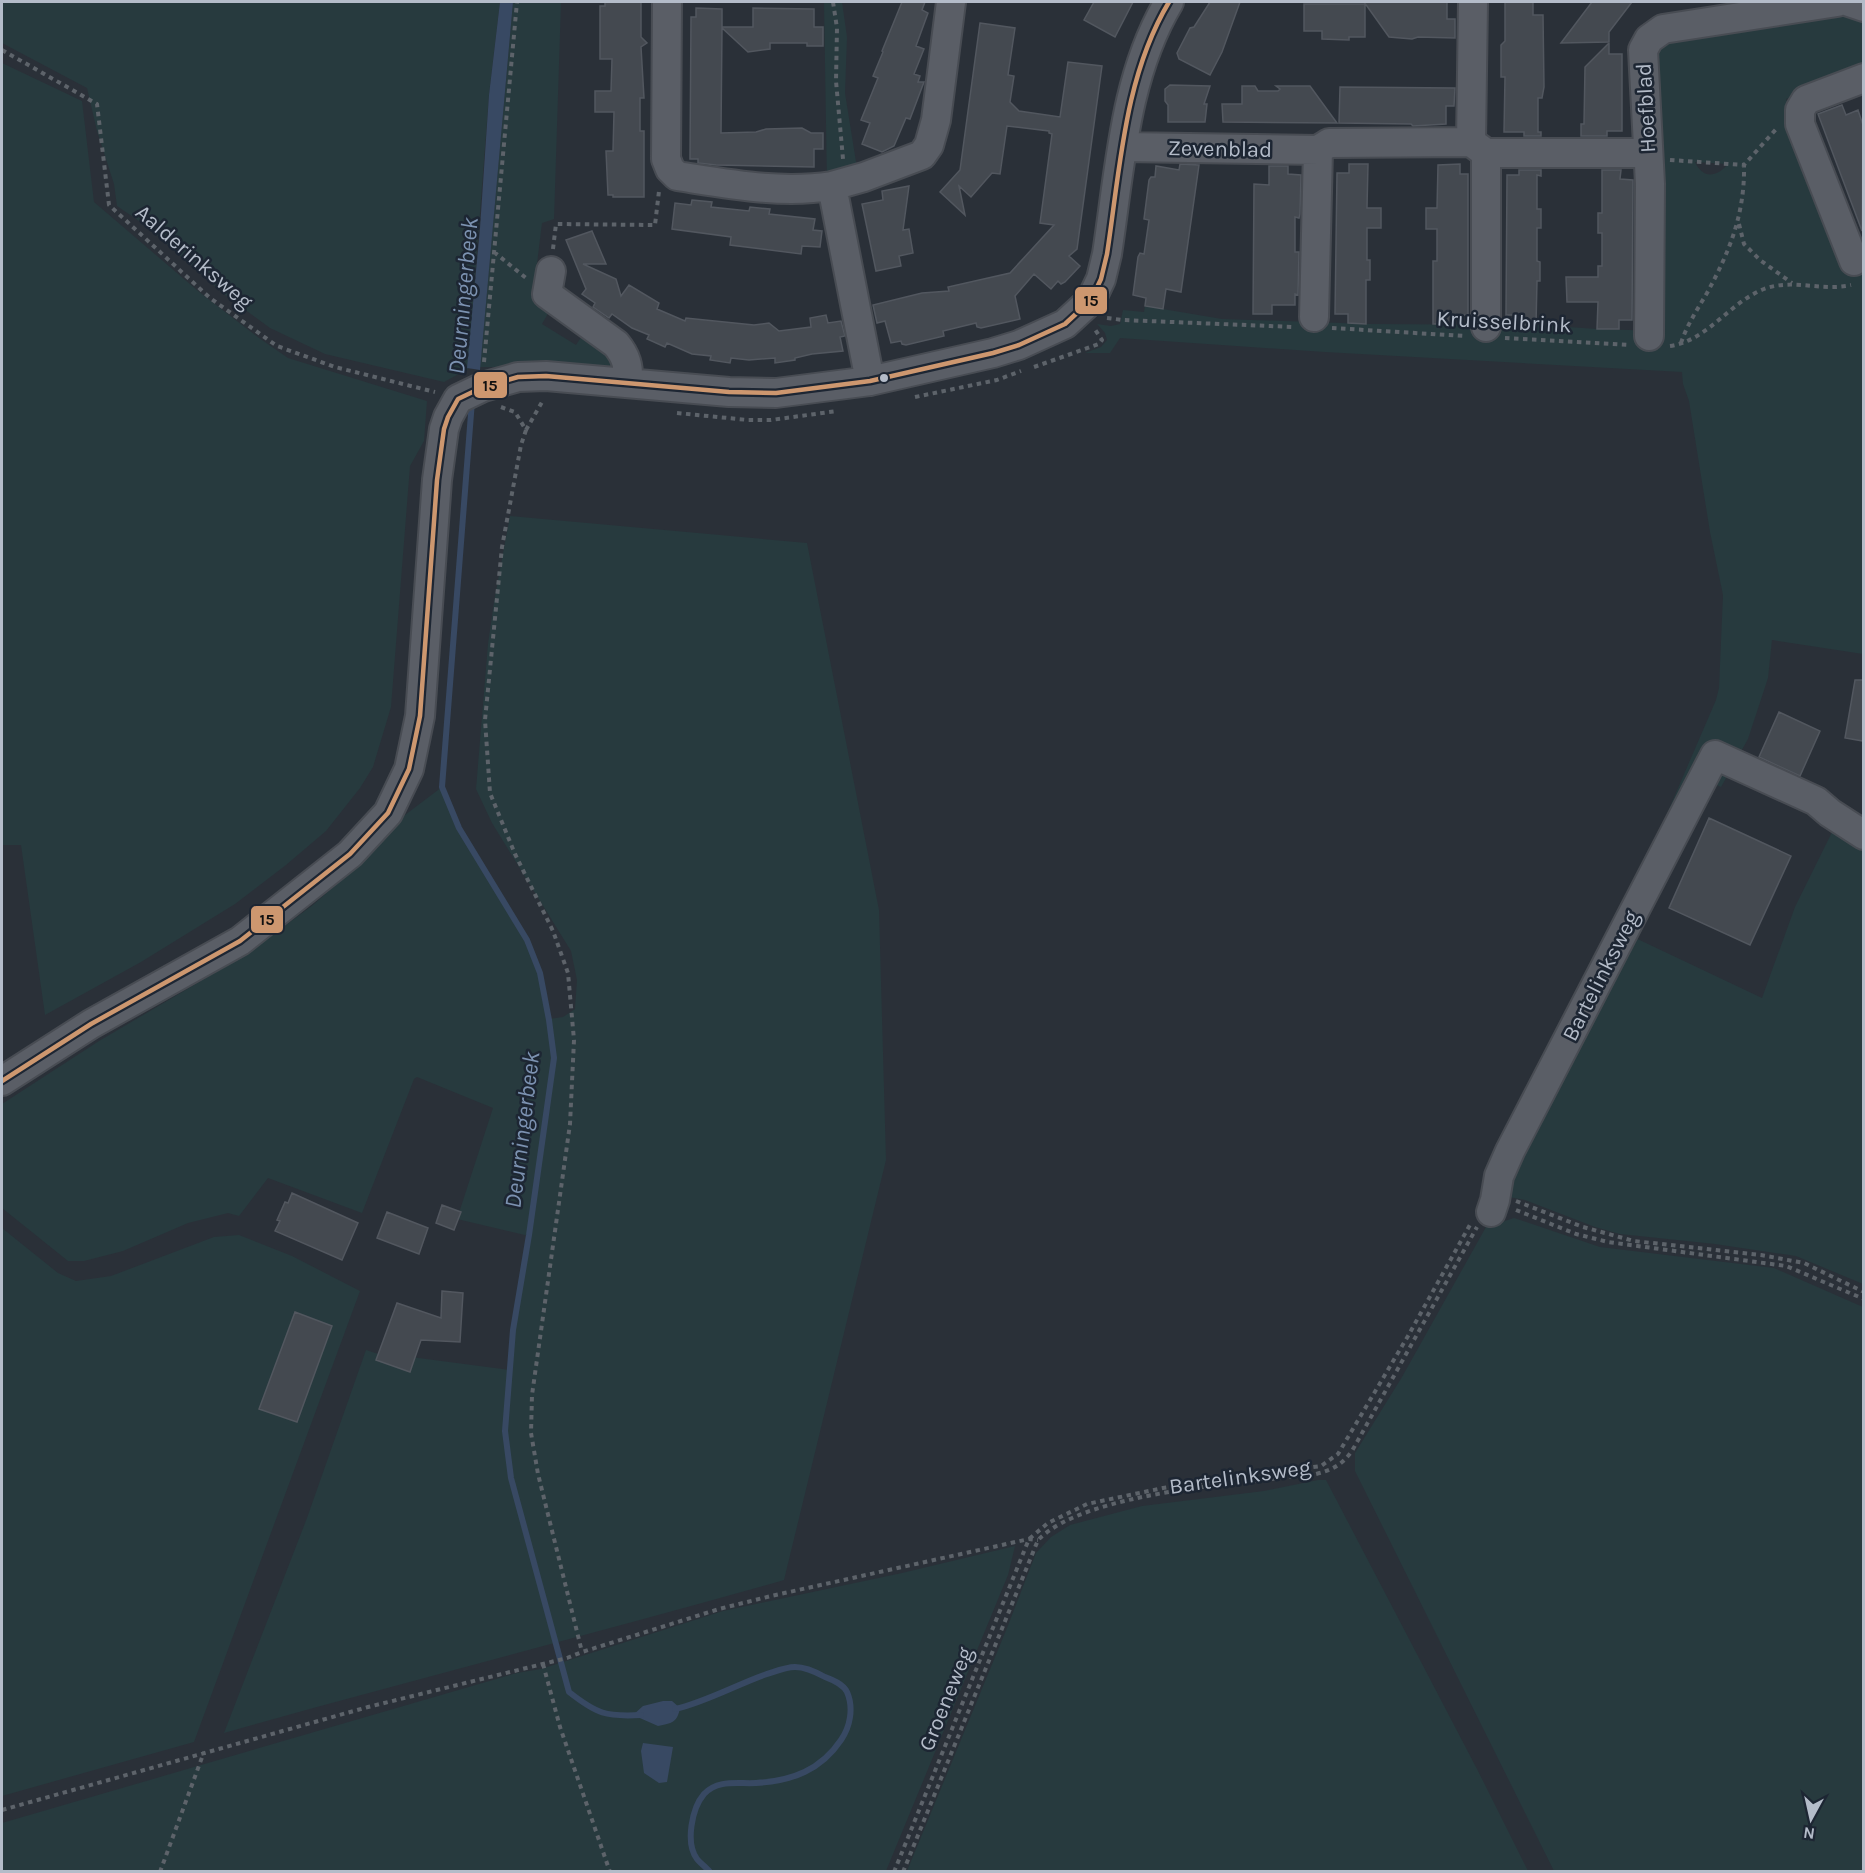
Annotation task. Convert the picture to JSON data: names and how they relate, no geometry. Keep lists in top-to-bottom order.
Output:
{
  "streets": {
    "street": ["Hoefblad", "Zevenblad", "Bartelinksweg"],
    "path": ["Aalderinksweg", "Kruisselbrink", "Groeneweg"]
  },
  "crossings": [
    ["Hoefblad", "Zevenblad"],
    ["Hoefblad", "Kruisselbrink"],
    ["Bartelinksweg", "Groeneweg"]
  ],
  "water": ["Deurningerbeek"],
  "lines": ["transit line 15"],
  "north": "bottom"
}
